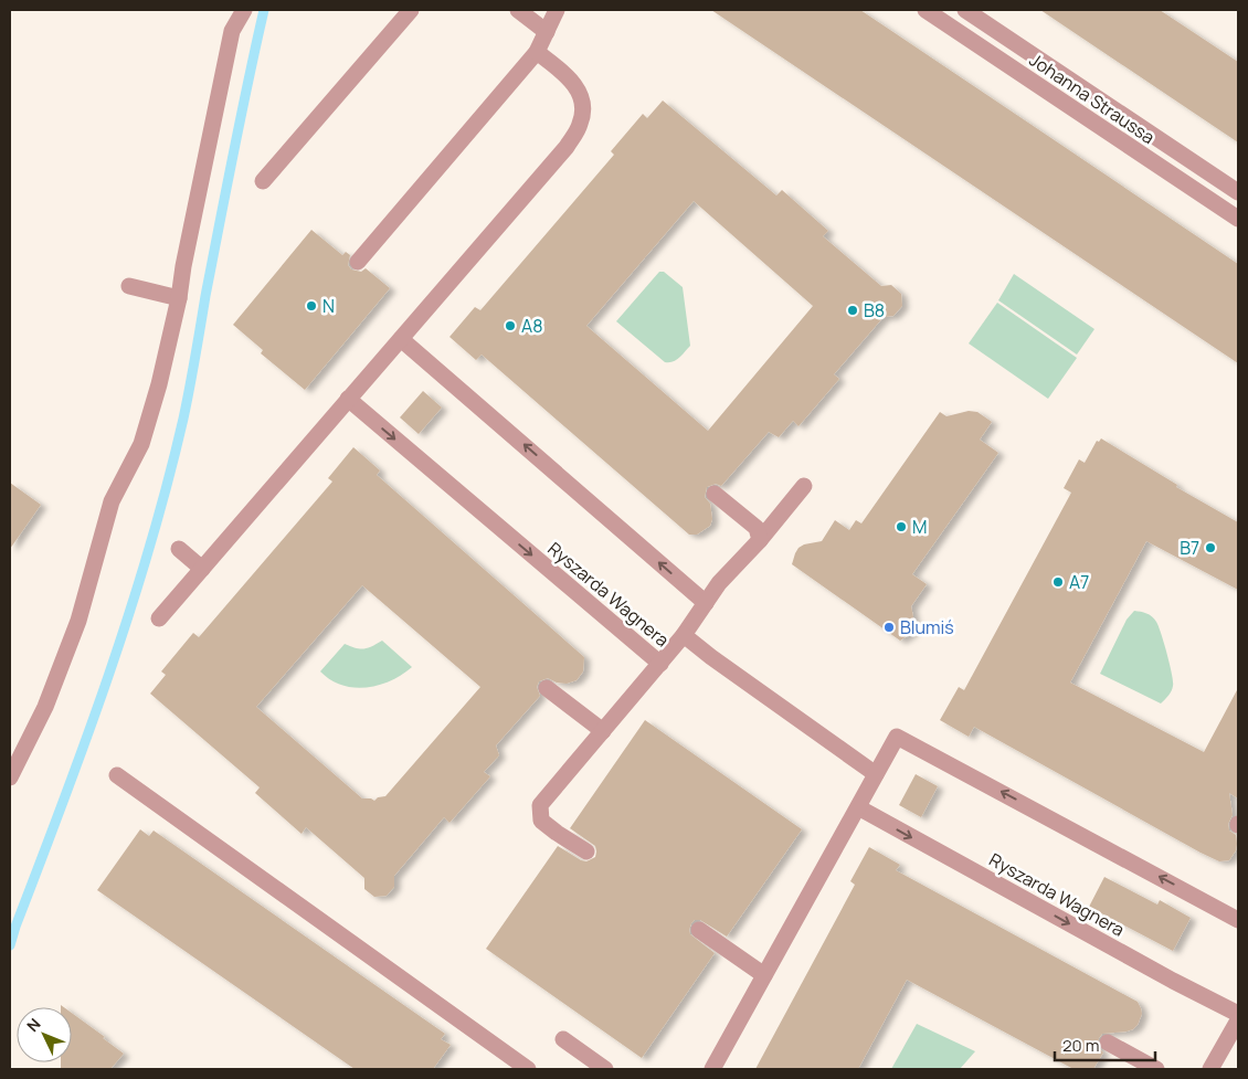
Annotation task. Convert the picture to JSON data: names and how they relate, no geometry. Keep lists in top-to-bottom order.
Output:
{
  "streets": {
    "street": ["Johanna Straussa", "Ryszarda Wagnera"]
  },
  "places": [
    "N",
    "B8",
    "A8",
    "M",
    "B7",
    "A7",
    "Blumiś"
  ],
  "scale_bar": "20 m",
  "north": "top left"
}
